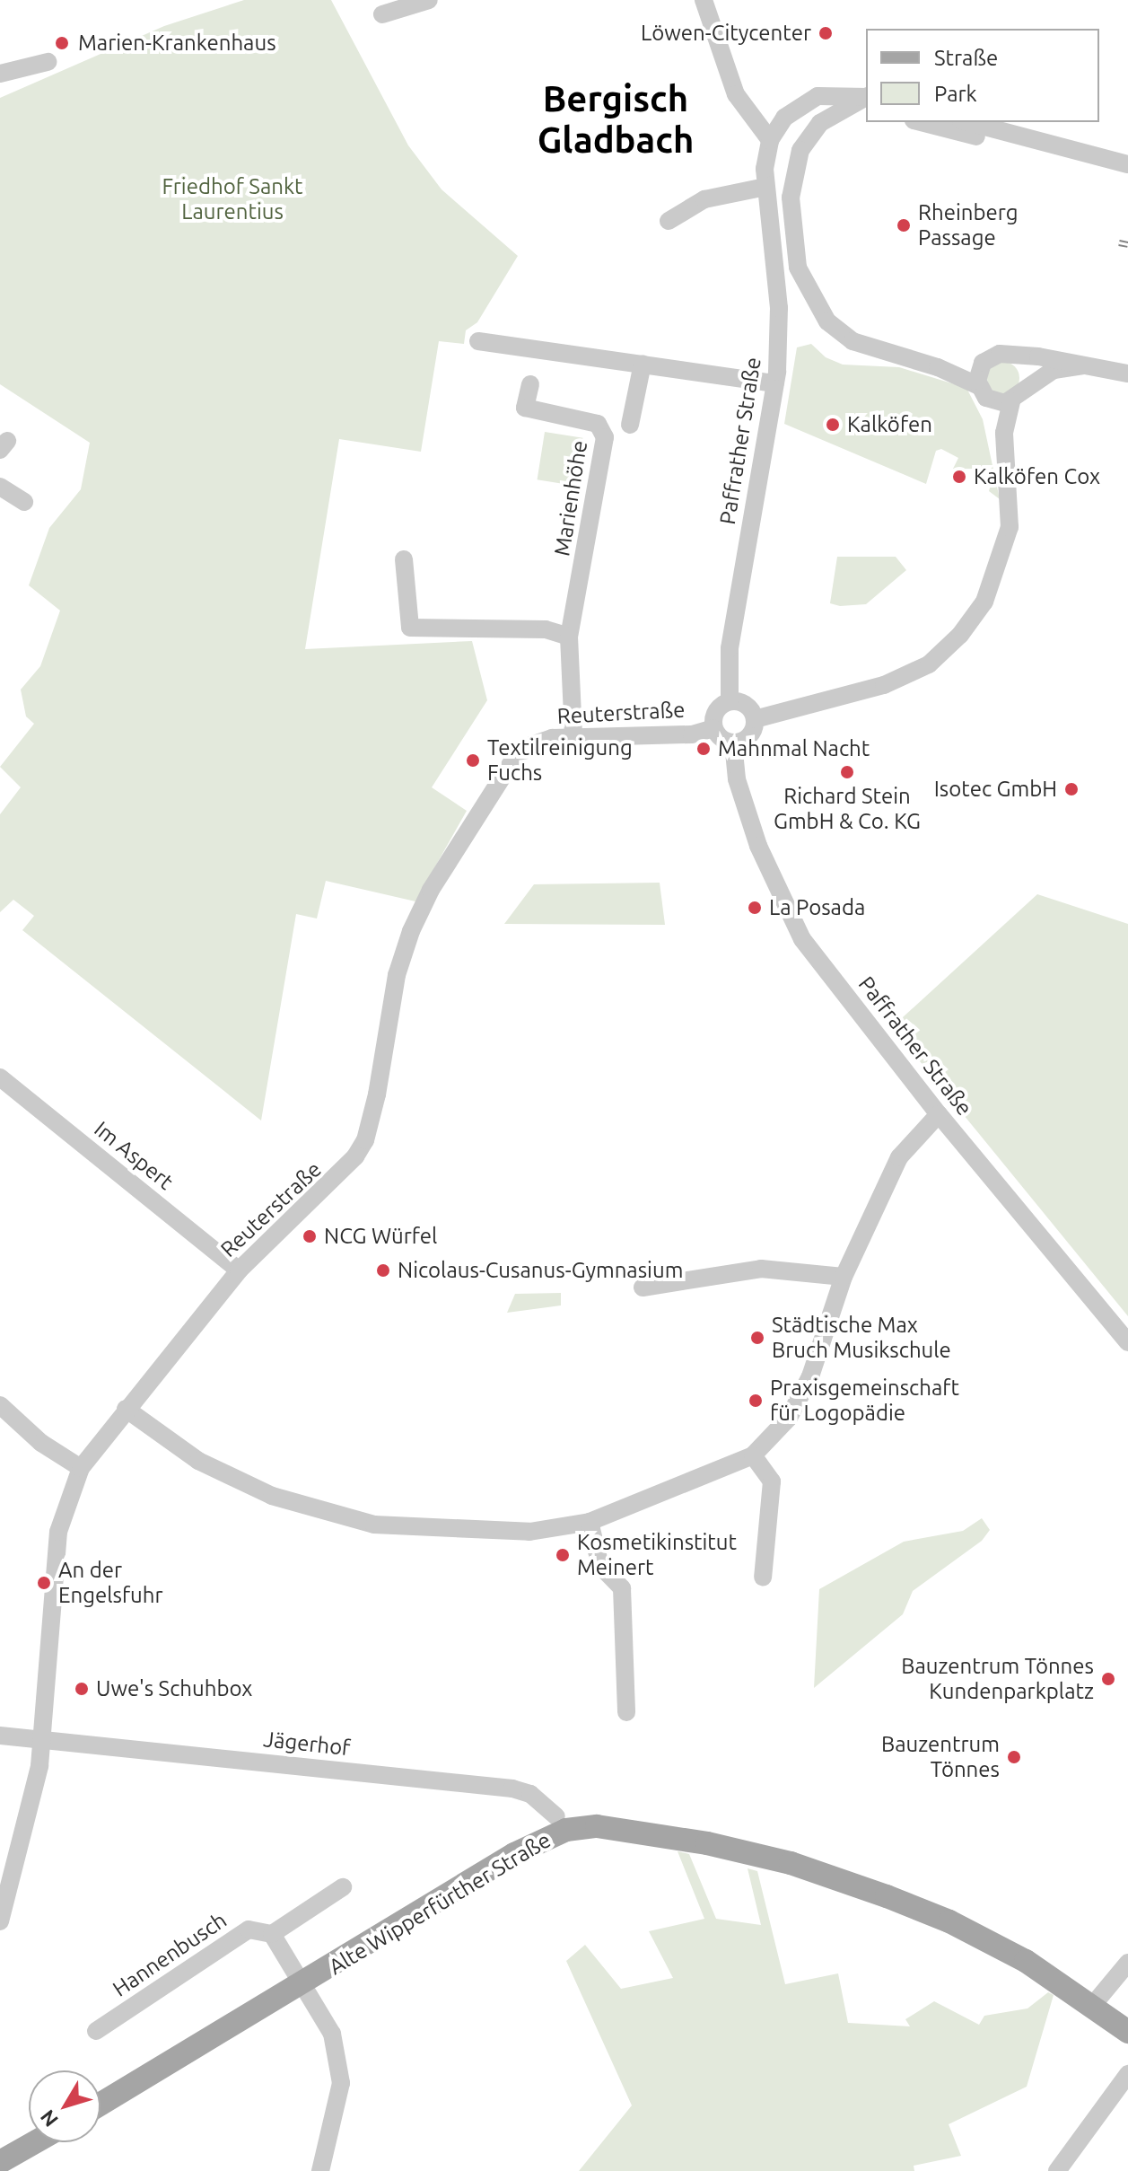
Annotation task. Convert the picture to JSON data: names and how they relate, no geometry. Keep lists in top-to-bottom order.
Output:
{
  "streets": {
    "main road": ["Alte Wipperfürther Straße"],
    "street": [
      "Paffrather Straße",
      "Marienhöhe",
      "Reuterstraße",
      "Im Aspert",
      "Jägerhof",
      "Hannenbusch"
    ]
  },
  "crossings": [
    ["Paffrather Straße", "Reuterstraße"],
    ["Marienhöhe", "Reuterstraße"],
    ["Reuterstraße", "Im Aspert"],
    ["Reuterstraße", "Jägerhof"]
  ],
  "districts": ["Bergisch Gladbach"],
  "parks": ["Friedhof Sankt Laurentius"],
  "places": [
    "Löwen-Citycenter",
    "Marien-Krankenhaus",
    "Rheinberg Passage",
    "Kalköfen",
    "Kalköfen Cox",
    "Mahnmal Nacht",
    "Textilreinigung Fuchs",
    "Richard Stein GmbH & Co. KG",
    "Isotec GmbH",
    "La Posada",
    "NCG Würfel",
    "Nicolaus-Cusanus-Gymnasium",
    "Städtische Max Bruch Musikschule",
    "Praxisgemeinschaft für Logopädie",
    "Kosmetikinstitut Meinert",
    "An der Engelsfuhr",
    "Bauzentrum Tönnes Kundenparkplatz",
    "Uwe's Schuhbox",
    "Bauzentrum Tönnes"
  ],
  "legend": ["Straße", "Park"],
  "north": "bottom left"
}
